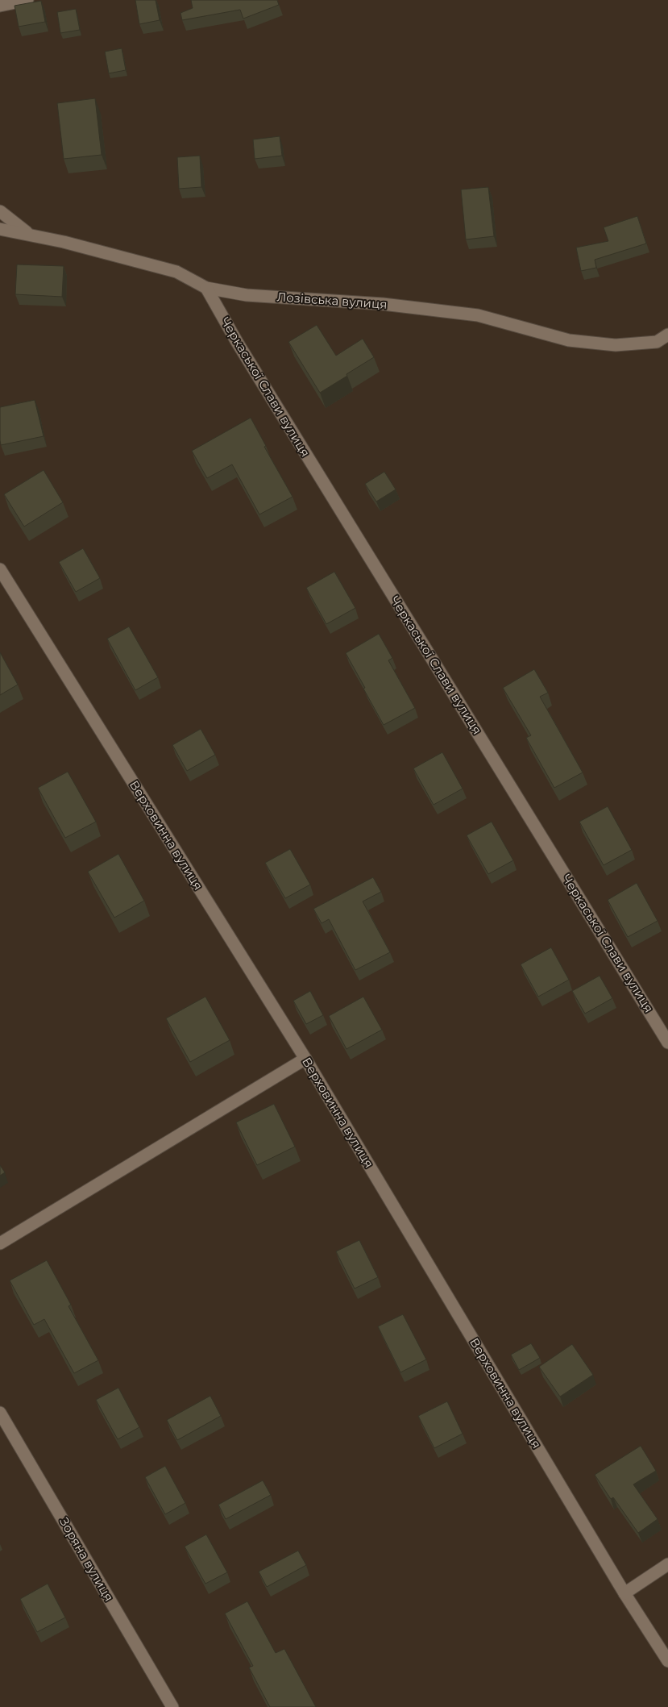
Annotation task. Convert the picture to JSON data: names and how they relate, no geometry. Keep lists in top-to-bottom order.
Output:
{
  "streets": {
    "street": [
      "Лозівська вулиця",
      "Черкаської Слави вулиця",
      "Верховинна вулиця",
      "Зоряна вулиця"
    ]
  },
  "crossings": [
    ["Лозівська вулиця", "Черкаської Слави вулиця"]
  ]
}
